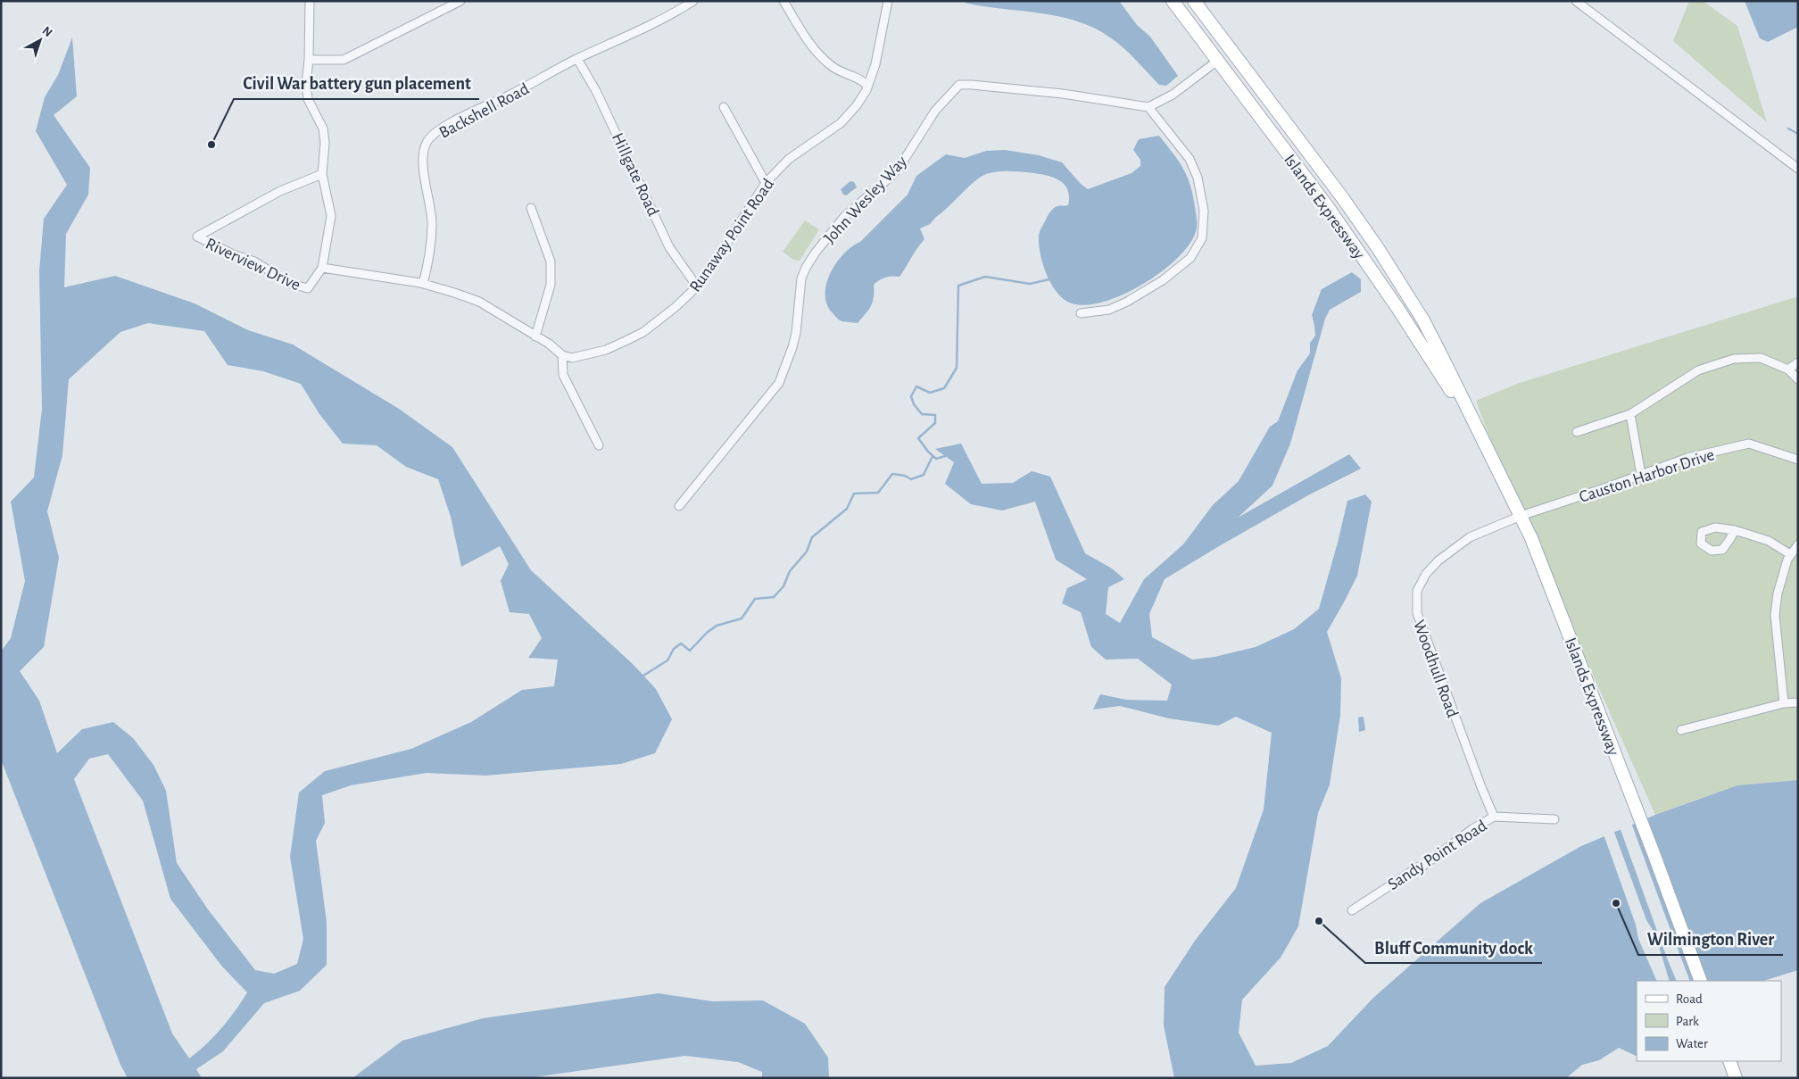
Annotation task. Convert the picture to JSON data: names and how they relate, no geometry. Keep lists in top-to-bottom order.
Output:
{
  "streets": {
    "main road": ["Islands Expressway"],
    "street": [
      "Backshell Road",
      "Hillgate Road",
      "John Wesley Way",
      "Runaway Point Road",
      "Riverview Drive",
      "Causton Harbor Drive",
      "Woodhull Road",
      "Sandy Point Road"
    ]
  },
  "crossings": [
    ["Backshell Road", "Hillgate Road"],
    ["Hillgate Road", "Runaway Point Road"],
    ["Islands Expressway", "Causton Harbor Drive"],
    ["Islands Expressway", "Woodhull Road"],
    ["Causton Harbor Drive", "Woodhull Road"],
    ["Woodhull Road", "Sandy Point Road"]
  ],
  "places": ["Civil War battery gun placement", "Wilmington River", "Bluff Community dock"],
  "legend": ["Road", "Park", "Water"],
  "north": "top right"
}
